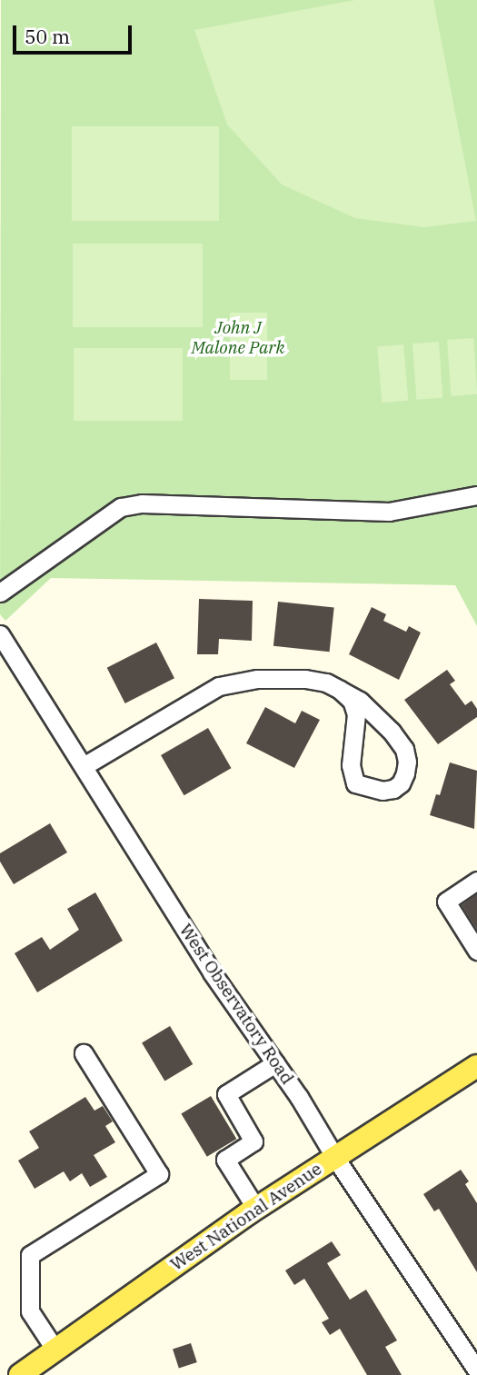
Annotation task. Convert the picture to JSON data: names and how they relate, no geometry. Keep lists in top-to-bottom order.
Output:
{
  "streets": {
    "main road": ["West National Avenue"],
    "street": ["West Observatory Road"]
  },
  "crossings": [
    ["West Observatory Road", "West National Avenue"]
  ],
  "parks": ["John J Malone Park"],
  "scale_bar": "50 m"
}
